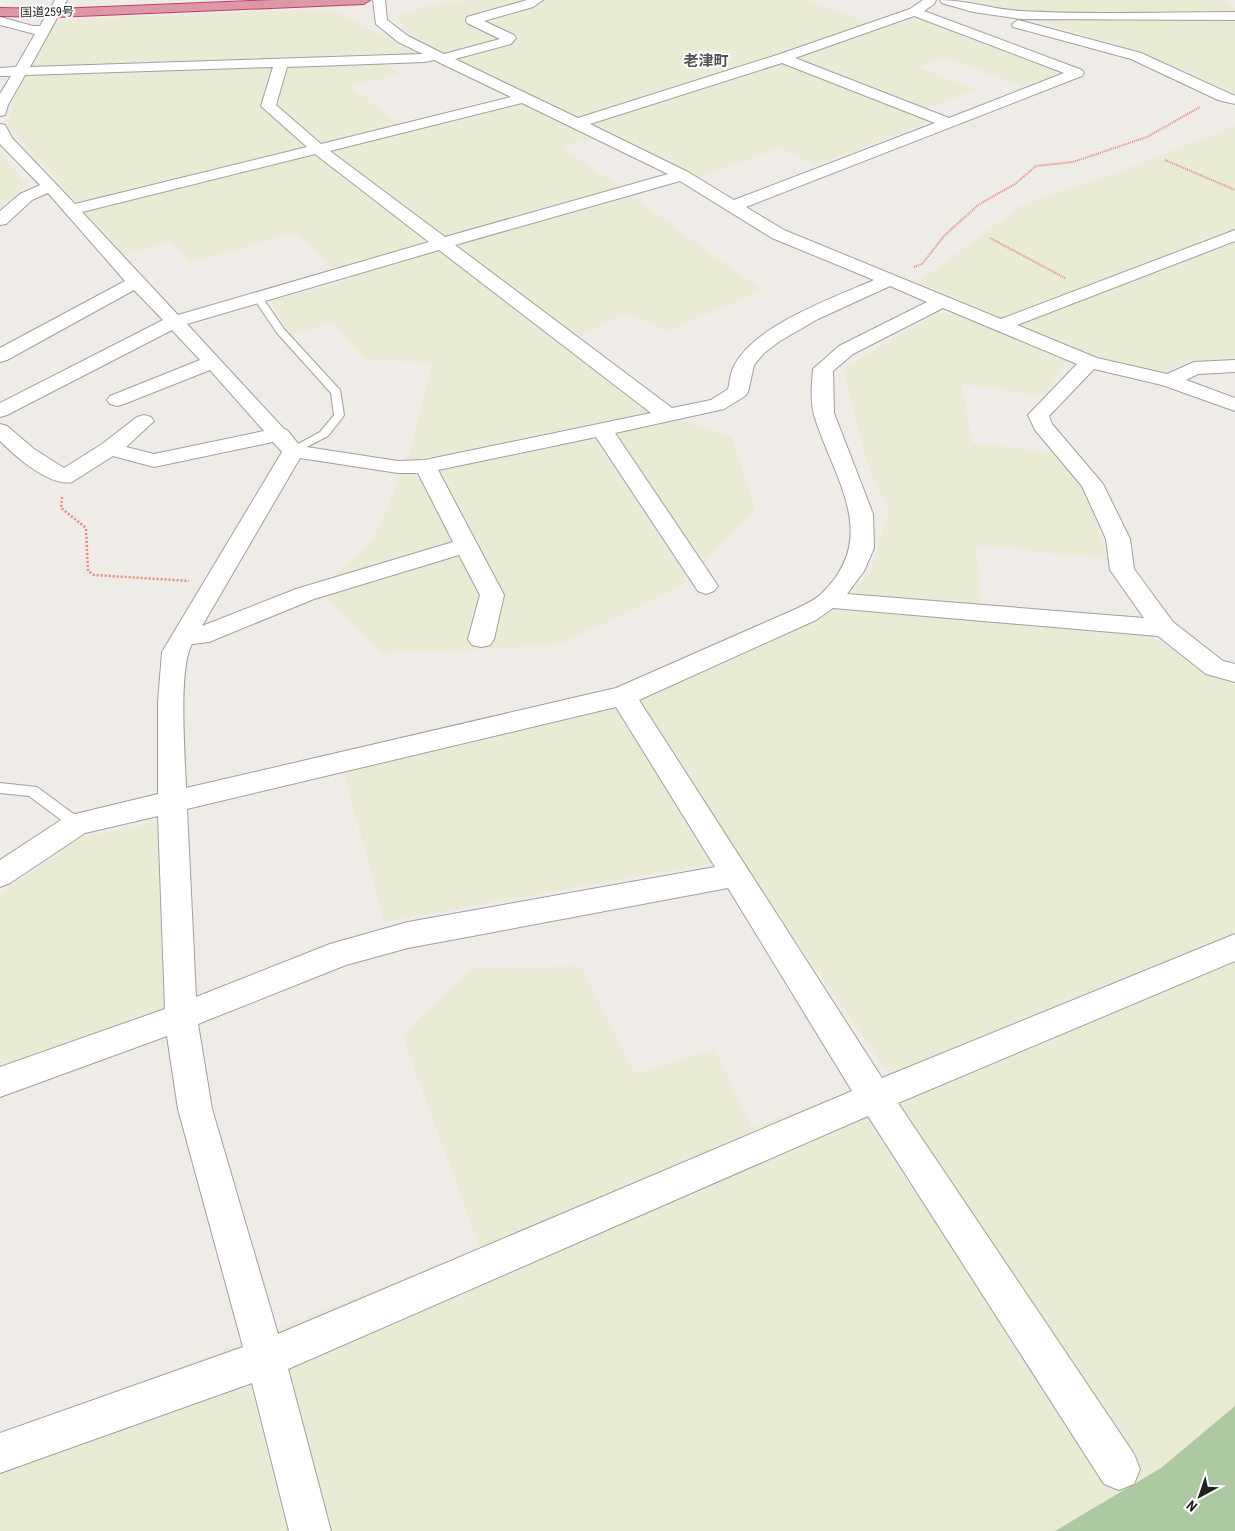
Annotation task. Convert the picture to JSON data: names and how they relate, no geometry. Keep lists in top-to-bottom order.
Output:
{
  "streets": {
    "highway": ["国道259号"]
  },
  "districts": ["老津町"],
  "north": "bottom left"
}
